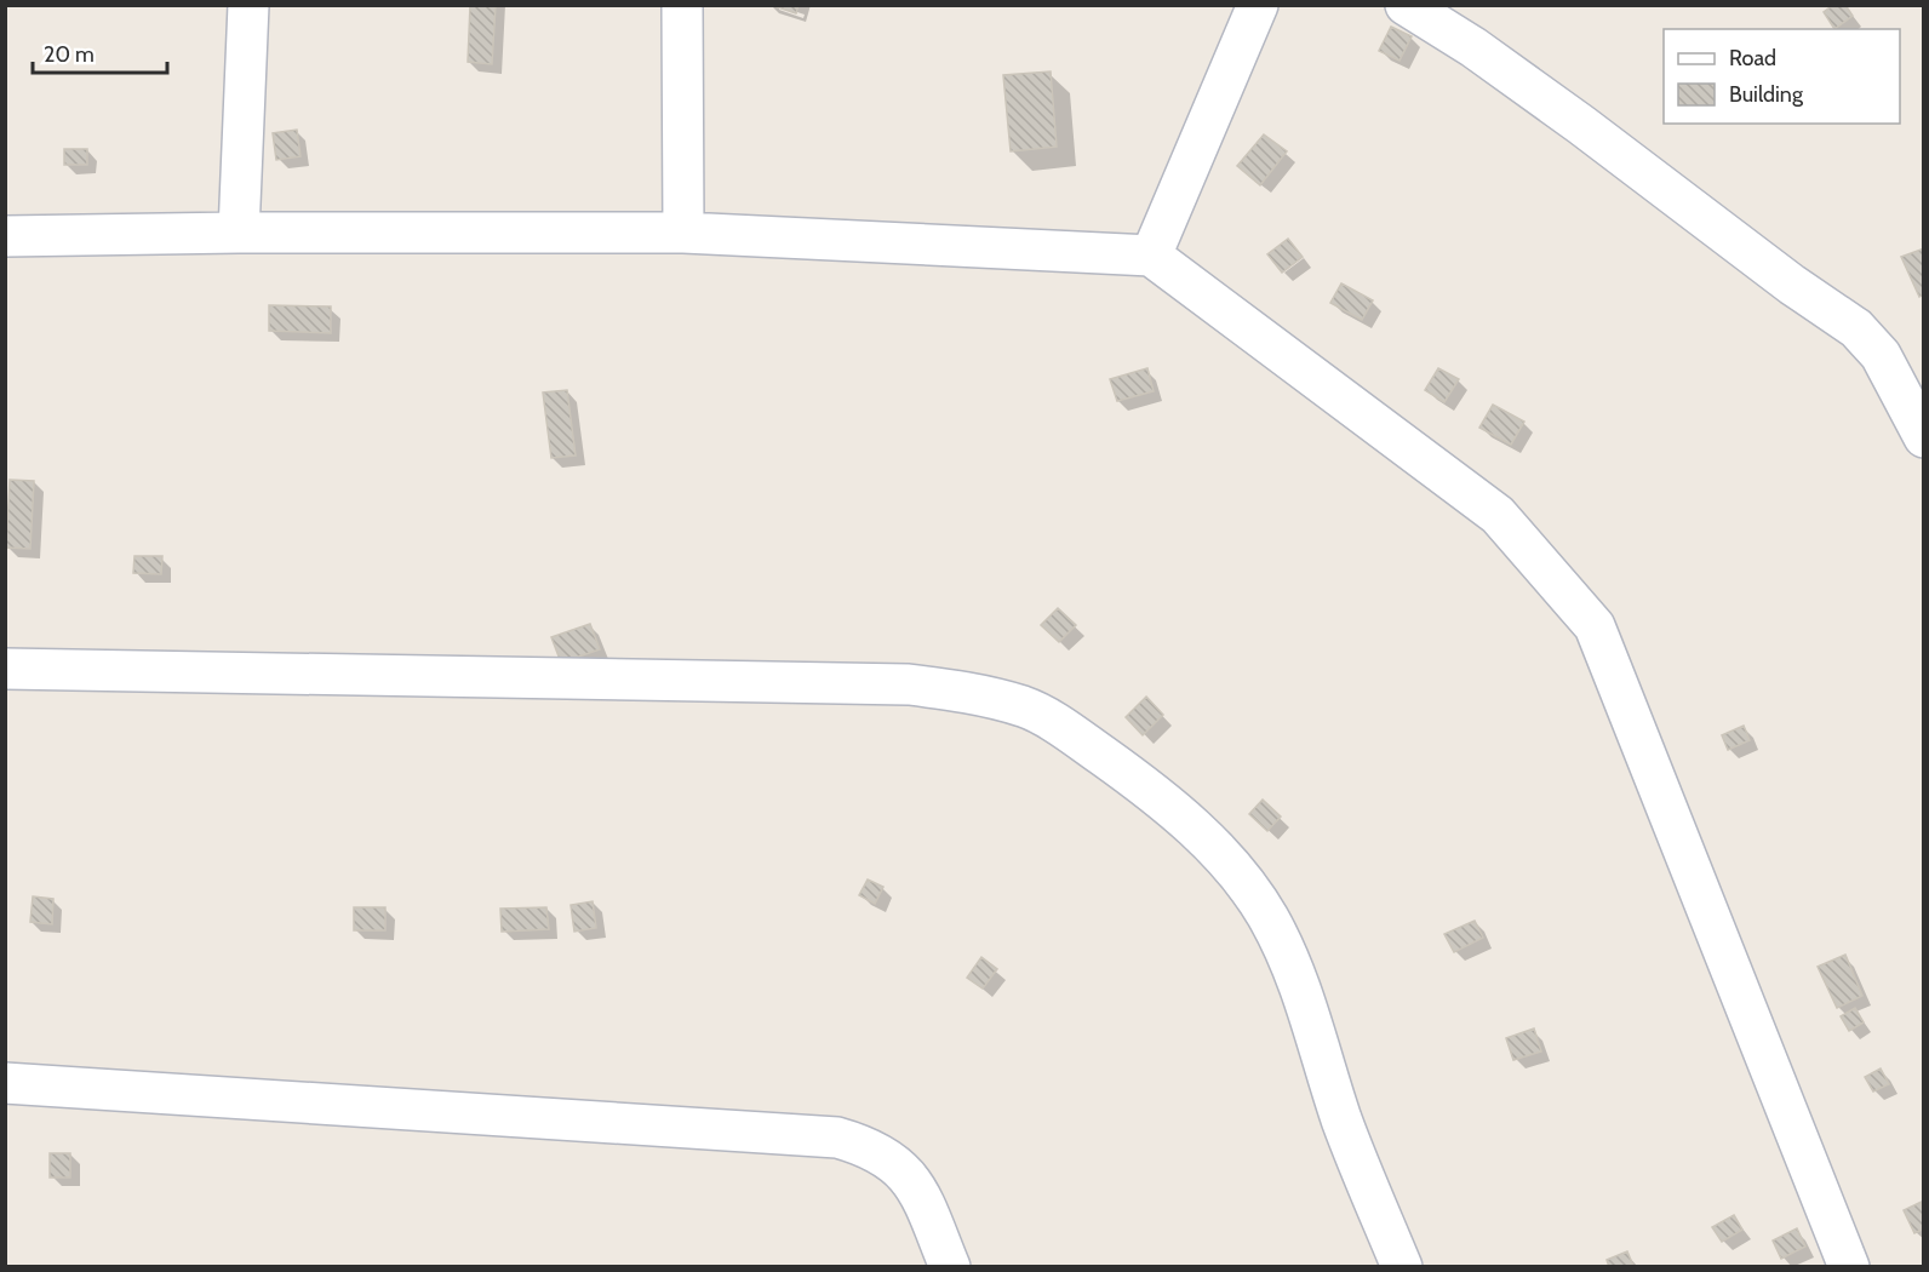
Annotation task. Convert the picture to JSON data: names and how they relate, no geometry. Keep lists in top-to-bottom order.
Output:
{
  "legend": ["Road", "Building"],
  "scale_bar": "20 m"
}
